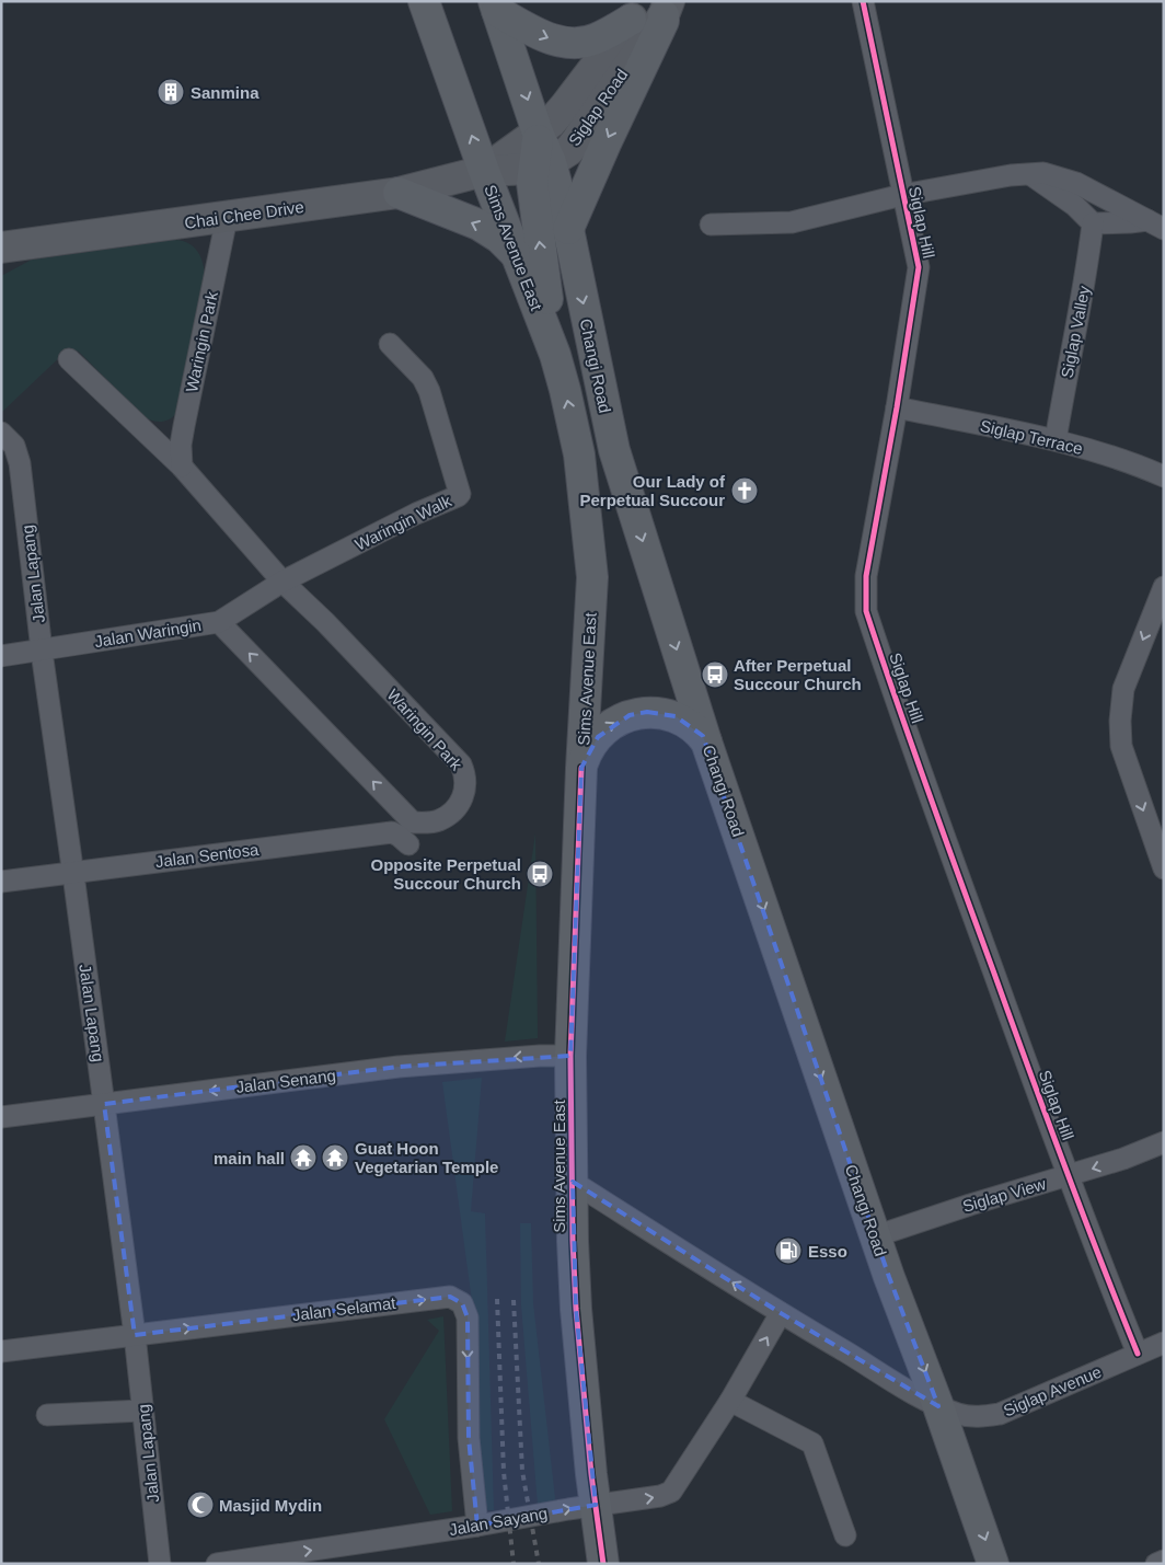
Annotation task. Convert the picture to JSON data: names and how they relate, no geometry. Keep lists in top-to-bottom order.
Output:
{
  "streets": {
    "main road": [
      "Siglap Road",
      "Chai Chee Drive",
      "Sims Avenue East",
      "Changi Road"
    ],
    "street": [
      "Siglap Hill",
      "Siglap Valley",
      "Waringin Park",
      "Siglap Terrace",
      "Waringin Walk",
      "Jalan Lapang",
      "Jalan Waringin",
      "Jalan Sentosa",
      "Jalan Senang",
      "Siglap View",
      "Jalan Selamat",
      "Siglap Avenue",
      "Jalan Sayang"
    ]
  },
  "crossings": [
    ["Siglap Road", "Chai Chee Drive"],
    ["Siglap Road", "Sims Avenue East"],
    ["Siglap Road", "Changi Road"],
    ["Chai Chee Drive", "Sims Avenue East"],
    ["Chai Chee Drive", "Waringin Park"],
    ["Siglap Hill", "Siglap Terrace"],
    ["Siglap Hill", "Siglap View"],
    ["Siglap Hill", "Siglap Avenue"],
    ["Sims Avenue East", "Jalan Senang"],
    ["Sims Avenue East", "Jalan Sayang"],
    ["Siglap Valley", "Siglap Terrace"],
    ["Waringin Park", "Waringin Walk"],
    ["Waringin Park", "Jalan Waringin"],
    ["Changi Road", "Siglap View"],
    ["Changi Road", "Siglap Avenue"],
    ["Waringin Walk", "Jalan Waringin"],
    ["Jalan Lapang", "Jalan Waringin"],
    ["Jalan Lapang", "Jalan Sentosa"],
    ["Jalan Lapang", "Jalan Senang"],
    ["Jalan Lapang", "Jalan Selamat"],
    ["Jalan Selamat", "Jalan Sayang"]
  ],
  "one_way": [
    "Sims Avenue East",
    "Changi Road",
    "Jalan Senang",
    "Jalan Sayang"
  ],
  "places": {
    "building": ["Sanmina"],
    "church": ["Our Lady of Perpetual Succour"],
    "bus stop": ["After Perpetual Succour Church", "Opposite Perpetual Succour Church"],
    "temple": ["main hall", "Guat Hoon Vegetarian Temple"],
    "fuel station": ["Esso"],
    "mosque": ["Masjid Mydin"]
  }
}
